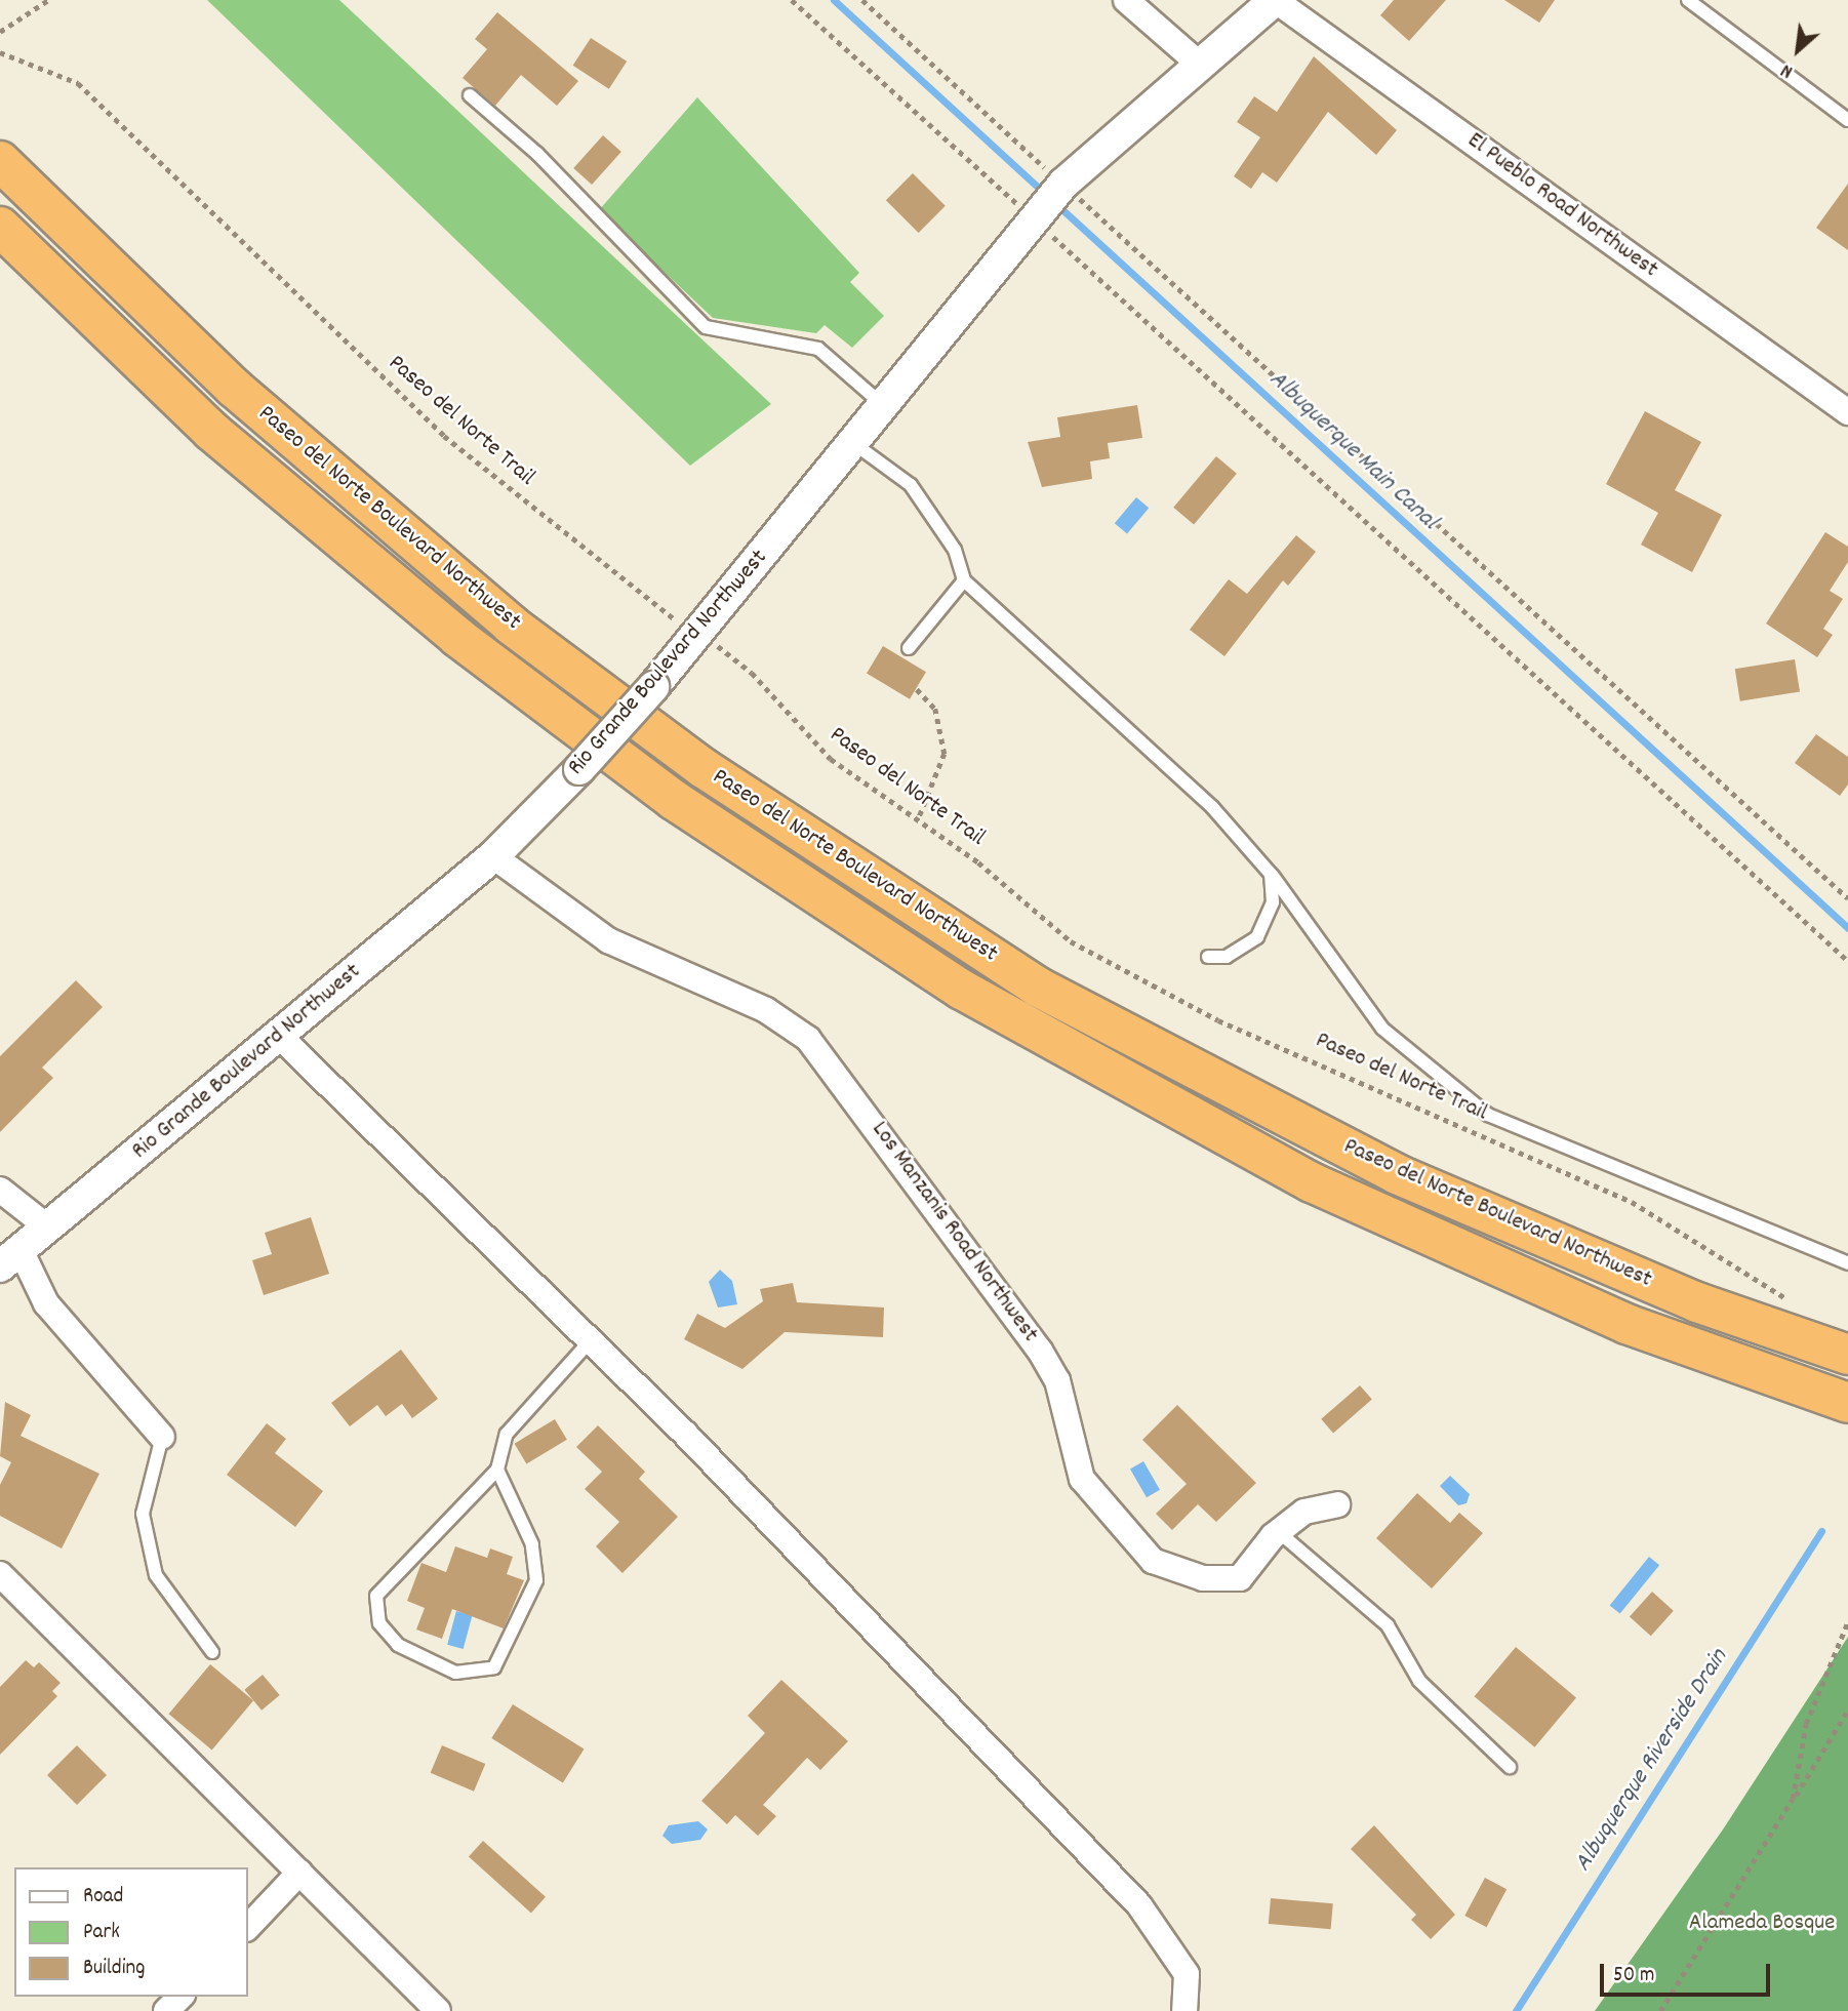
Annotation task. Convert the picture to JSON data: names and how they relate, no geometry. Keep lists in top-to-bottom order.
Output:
{
  "streets": {
    "highway": ["Paseo del Norte Boulevard Northwest"],
    "street": ["El Pueblo Road Northwest", "Rio Grande Boulevard Northwest", "Los Manzanis Road Northwest"],
    "path": ["Paseo del Norte Trail"]
  },
  "crossings": [
    ["El Pueblo Road Northwest", "Rio Grande Boulevard Northwest"],
    ["Paseo del Norte Trail", "Rio Grande Boulevard Northwest"],
    ["Rio Grande Boulevard Northwest", "Los Manzanis Road Northwest"]
  ],
  "water": ["Albuquerque Main Canal", "Albuquerque Riverside Drain"],
  "parks": ["Alameda Bosque"],
  "legend": ["Road", "Park", "Building"],
  "scale_bar": "50 m",
  "north": "bottom left"
}
